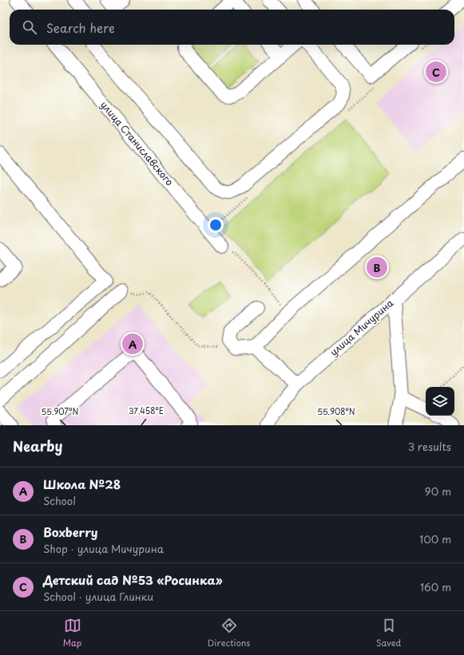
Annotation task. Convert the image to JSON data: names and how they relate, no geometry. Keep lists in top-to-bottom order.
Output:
{
  "streets": {
    "street": ["улица Станиславского", "улица Мичурина"]
  },
  "page": {
    "search": "Search here",
    "pins": ["C", "B", "A"],
    "heading": ["Nearby", "3 results"],
    "list": [
      {
        "mark": "A",
        "name": "Школа №28",
        "note": "School",
        "value": "90 m"
      },
      {
        "mark": "B",
        "name": "Boxberry",
        "note": "Shop · улица Мичурина",
        "value": "100 m"
      },
      {
        "mark": "C",
        "name": "Детский сад №53 «Росинка»",
        "note": "School · улица Глинки",
        "value": "160 m"
      }
    ],
    "nav": ["Map", "Directions", "Saved"]
  },
  "coordinates": ["37.458°E", "55.907°N", "55.908°N"]
}
